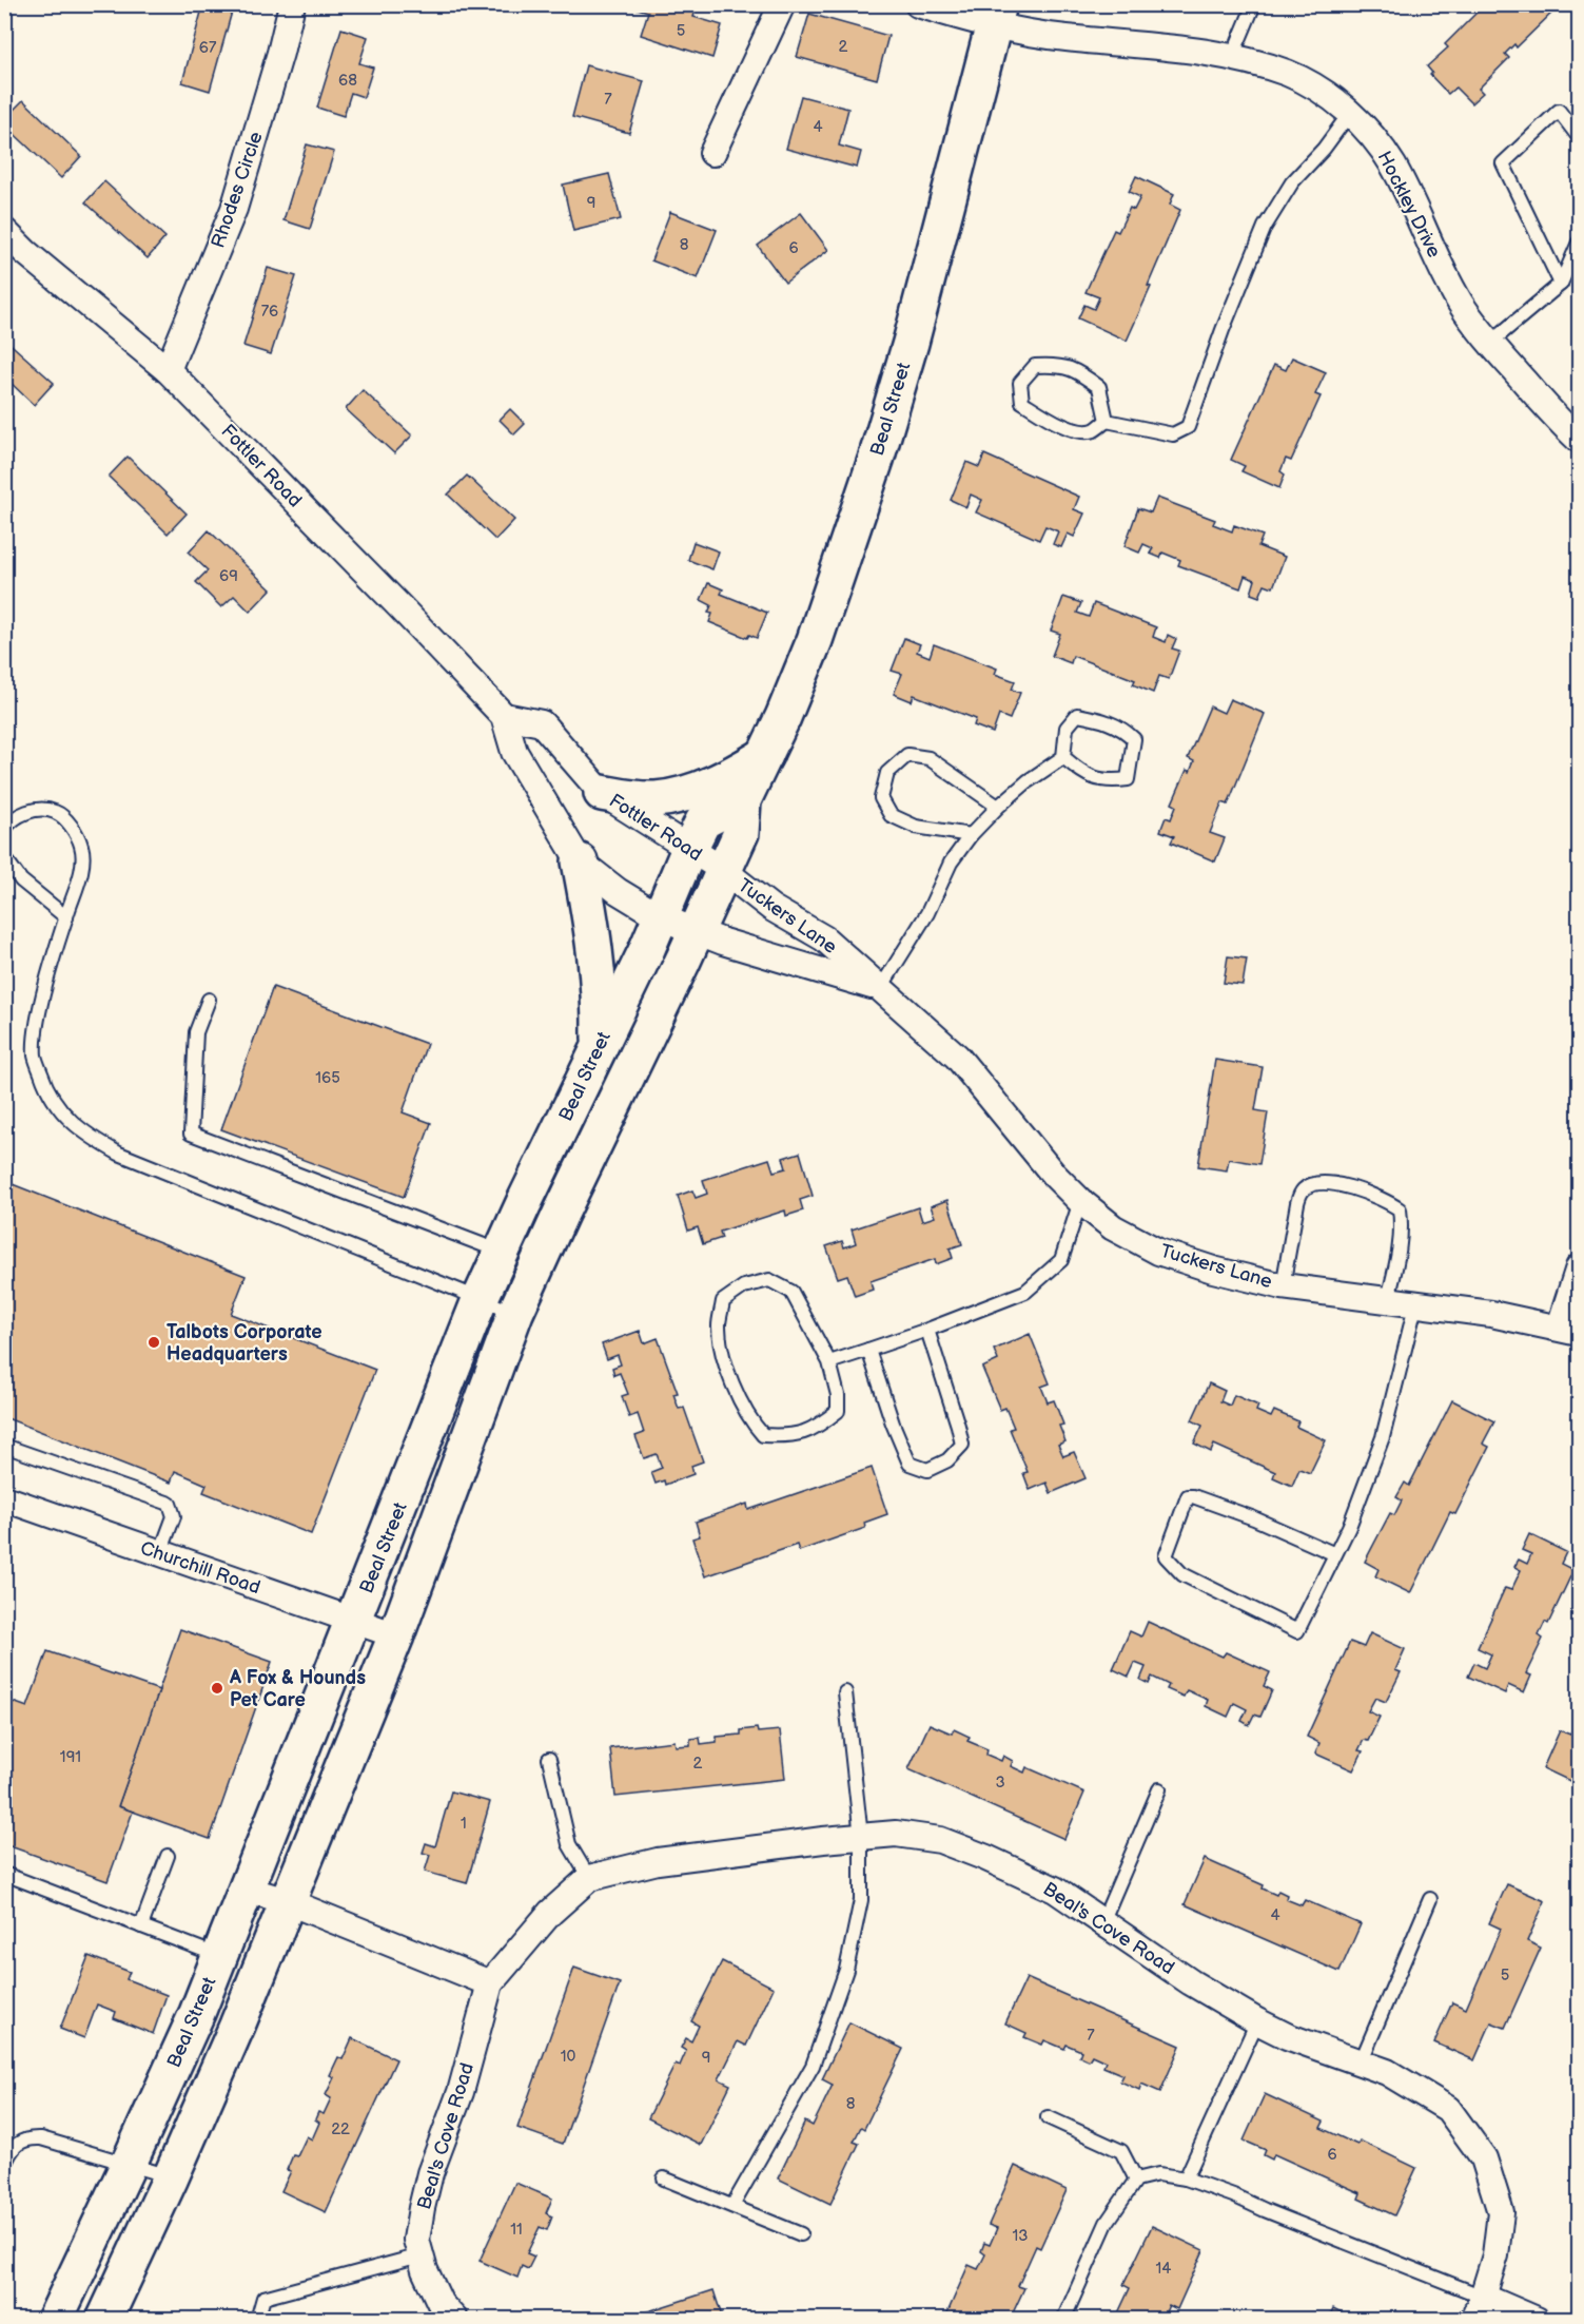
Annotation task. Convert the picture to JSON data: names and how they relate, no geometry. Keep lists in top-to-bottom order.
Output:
{
  "streets": {
    "street": [
      "Rhodes Circle",
      "Hockley Drive",
      "Beal Street",
      "Fottler Road",
      "Tuckers Lane",
      "Churchill Road",
      "Beal's Cove Road"
    ]
  },
  "crossings": [
    ["Rhodes Circle", "Fottler Road"],
    ["Hockley Drive", "Beal Street"],
    ["Beal Street", "Fottler Road"],
    ["Beal Street", "Tuckers Lane"],
    ["Beal Street", "Churchill Road"],
    ["Fottler Road", "Tuckers Lane"]
  ],
  "places": ["Talbots Corporate Headquarters", "A Fox & Hounds Pet Care"],
  "house_numbers": [
    "5",
    "2",
    "67",
    "68",
    "7",
    "4",
    "9",
    "8",
    "6",
    "76",
    "69",
    "165",
    "191",
    "2",
    "3",
    "1",
    "4",
    "5",
    "7",
    "10",
    "9",
    "8",
    "22",
    "6",
    "11",
    "13",
    "14"
  ]
}
